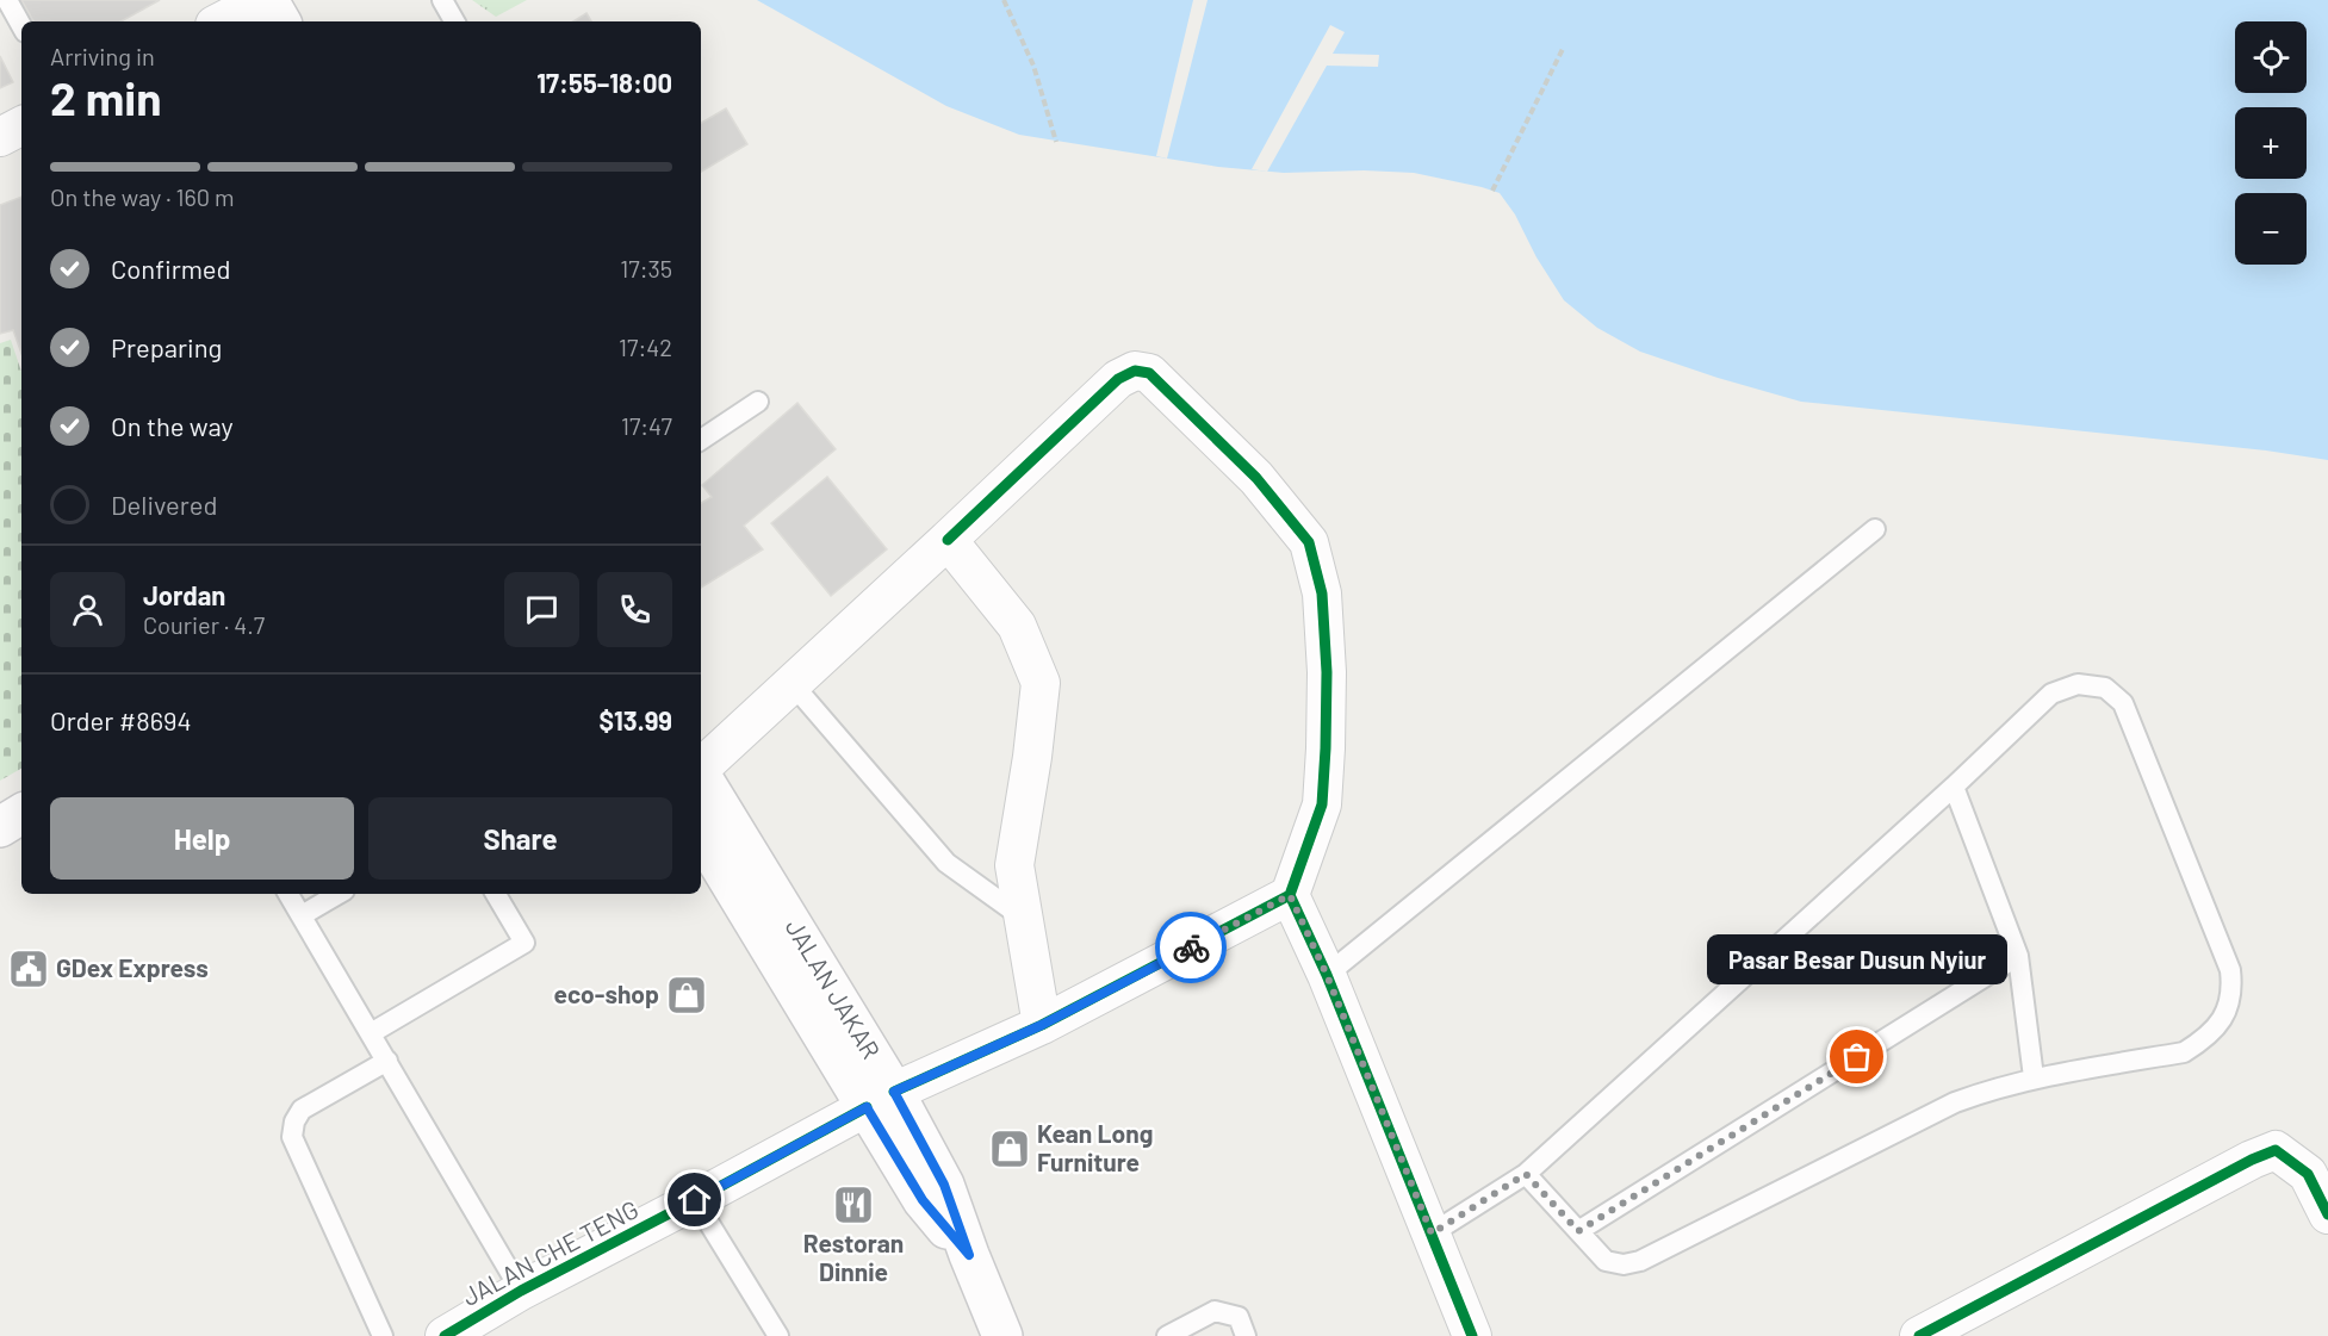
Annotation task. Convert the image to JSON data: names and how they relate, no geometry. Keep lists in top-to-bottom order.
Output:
{
  "streets": {
    "main road": ["JALAN JAKAR"],
    "street": ["JALAN CHE TENG"]
  },
  "crossings": [
    ["JALAN JAKAR", "JALAN CHE TENG"]
  ],
  "places": {
    "public building": ["GDex Express"],
    "shop": ["eco-shop", "Kean Long Furniture"],
    "other": ["Pasar Besar Dusun Nyiur"],
    "restaurant": ["Restoran Dinnie"]
  },
  "page": {
    "map_buttons": ["+", "−"],
    "heading": ["2 min", "Arriving in", "17:55–18:00"],
    "panel": [
      "Jordan",
      "Courier · 4.7",
      "Order #8694",
      "$13.99"
    ],
    "bar": "On the way · 160 m",
    "list": [
      ["Confirmed", "17:35"],
      ["Preparing", "17:42"],
      ["On the way", "17:47"],
      "Delivered"
    ],
    "buttons": ["Help", "Share"],
    "bubble": "Pasar Besar Dusun Nyiur"
  }
}
